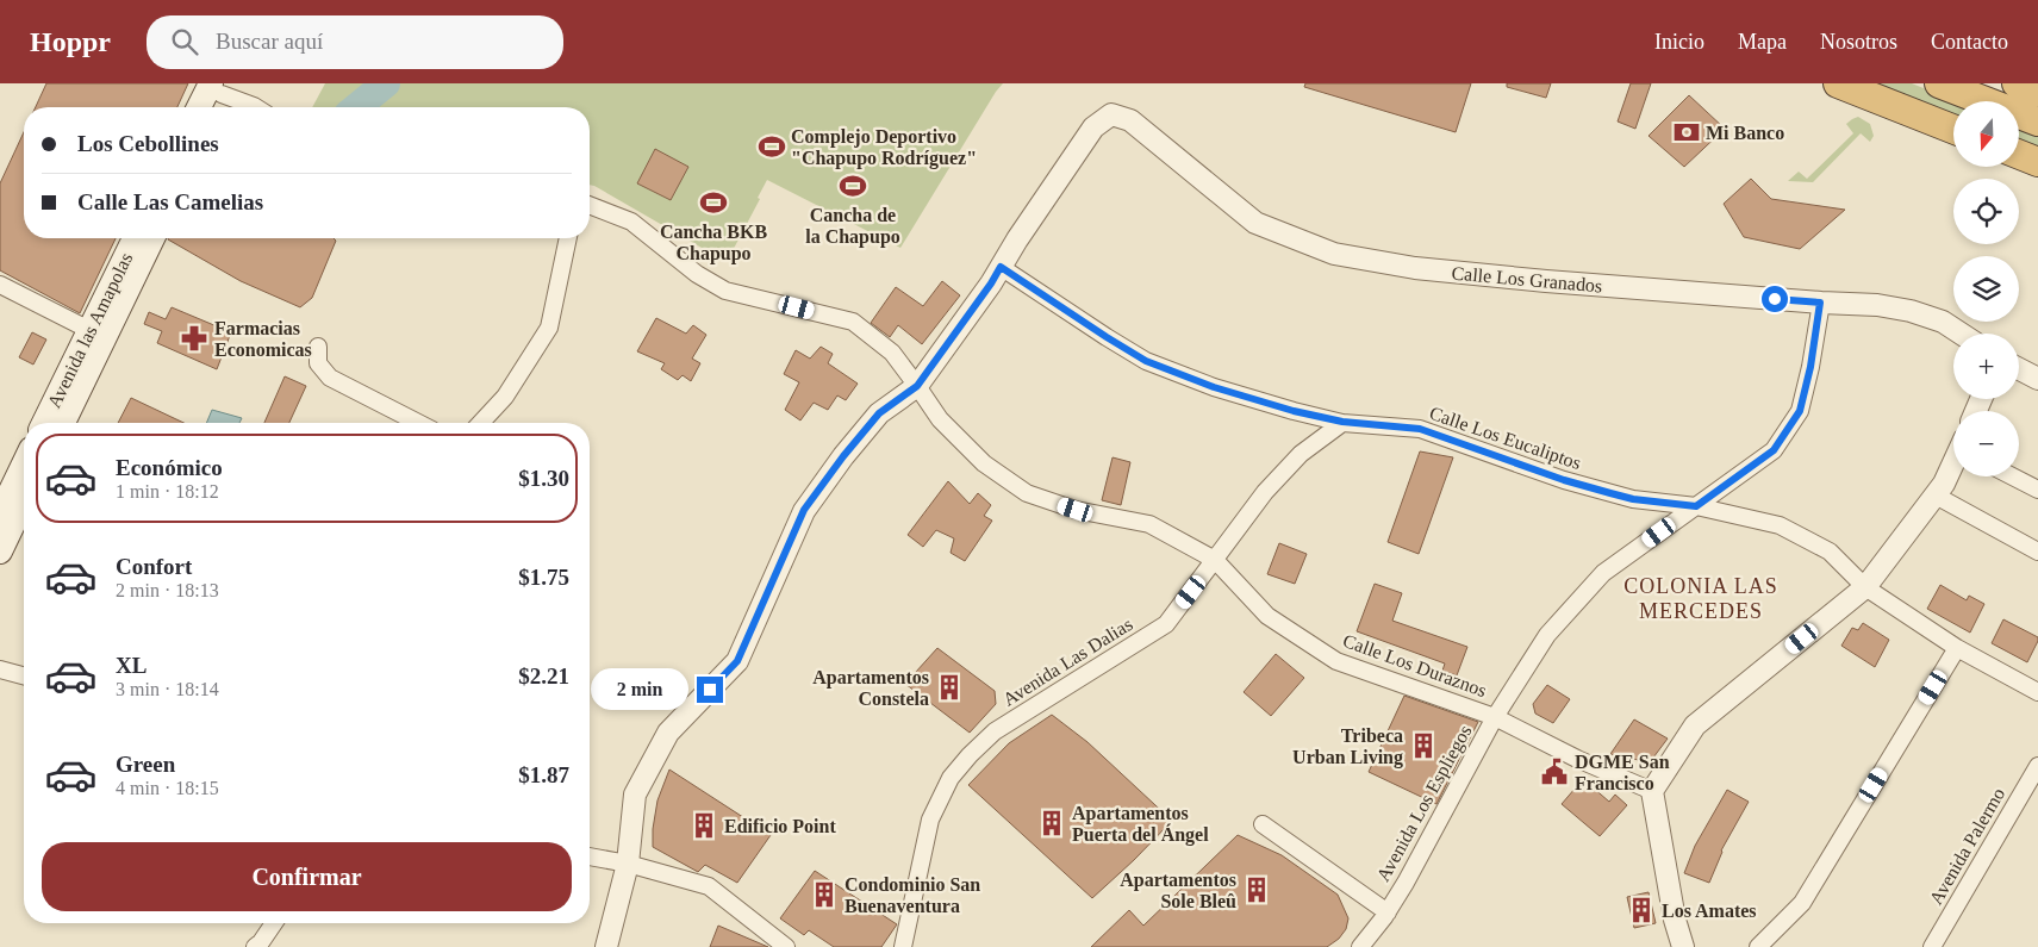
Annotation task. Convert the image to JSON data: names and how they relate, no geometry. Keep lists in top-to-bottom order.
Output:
{
  "streets": {
    "main road": ["Avenida las Amapolas"],
    "street": [
      "Calle Los Granados",
      "Calle Los Eucaliptos",
      "Avenida Las Dalias",
      "Calle Los Duraznos",
      "Avenida Los Espliegos",
      "Avenida Palermo"
    ]
  },
  "crossings": [
    ["Calle Los Granados", "Calle Los Eucaliptos"],
    ["Calle Los Granados", "Avenida Los Espliegos"],
    ["Calle Los Eucaliptos", "Avenida Las Dalias"],
    ["Calle Los Eucaliptos", "Avenida Los Espliegos"],
    ["Avenida Las Dalias", "Calle Los Duraznos"],
    ["Calle Los Duraznos", "Avenida Los Espliegos"]
  ],
  "districts": ["COLONIA LAS MERCEDES"],
  "places": {
    "bank": ["Mi Banco"],
    "sports": ["Complejo Deportivo \"Chapupo Rodríguez\"", "Cancha de la Chapupo", "Cancha BKB Chapupo"],
    "pharmacy": ["Farmacias Economicas"],
    "building": [
      "Apartamentos Constela",
      "Tribeca Urban Living",
      "Apartamentos Puerta del Ángel",
      "Edificio Point",
      "Apartamentos Sole Bleû",
      "Condominio San Buenaventura",
      "Los Amates"
    ],
    "public building": ["DGME San Francisco"]
  },
  "north": "bottom",
  "page": {
    "header": "Hoppr",
    "search": "Buscar aquí",
    "nav": [
      "Inicio",
      "Mapa",
      "Nosotros",
      "Contacto"
    ],
    "map_buttons": ["+", "−"],
    "banner": ["Los Cebollines", "Calle Las Camelias"],
    "list": [
      {
        "name": "Económico",
        "note": "1 min · 18:12",
        "value": "$1.30"
      },
      {
        "name": "Confort",
        "note": "2 min · 18:13",
        "value": "$1.75"
      },
      {
        "name": "XL",
        "note": "3 min · 18:14",
        "value": "$2.21"
      },
      {
        "name": "Green",
        "note": "4 min · 18:15",
        "value": "$1.87"
      }
    ],
    "bubble": "2 min",
    "buttons": "Confirmar"
  }
}
